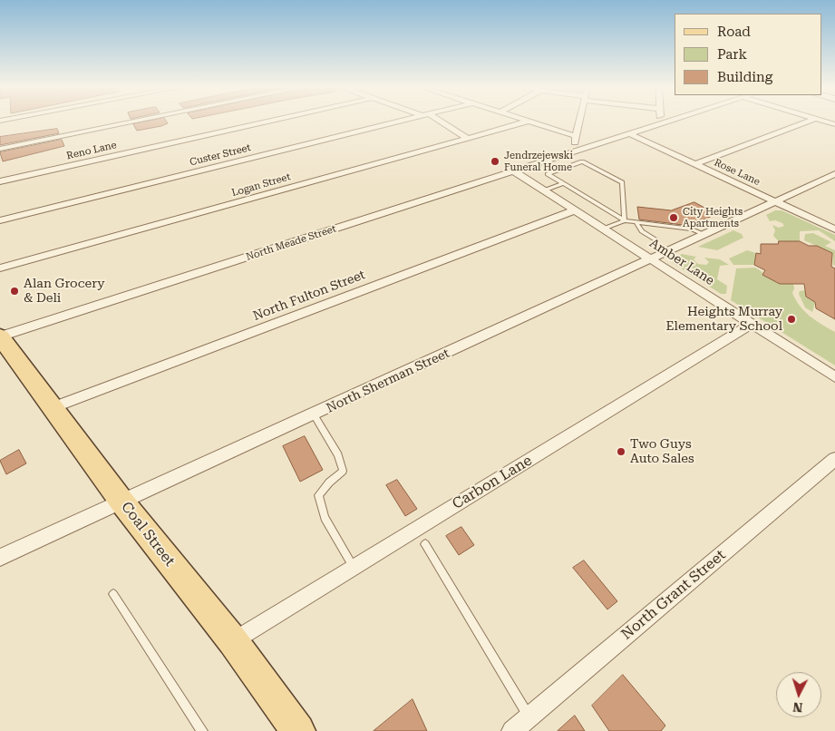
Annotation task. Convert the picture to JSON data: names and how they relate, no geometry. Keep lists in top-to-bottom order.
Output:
{
  "streets": {
    "main road": ["Coal Street"],
    "street": [
      "Reno Lane",
      "Custer Street",
      "Rose Lane",
      "Logan Street",
      "North Meade Street",
      "Amber Lane",
      "North Fulton Street",
      "North Sherman Street",
      "Carbon Lane",
      "North Grant Street"
    ]
  },
  "crossings": [
    ["Rose Lane", "North Meade Street"],
    ["Rose Lane", "North Sherman Street"],
    ["North Meade Street", "Amber Lane"],
    ["North Meade Street", "Coal Street"],
    ["Amber Lane", "North Fulton Street"],
    ["Amber Lane", "North Sherman Street"],
    ["Amber Lane", "Carbon Lane"],
    ["North Fulton Street", "Coal Street"],
    ["North Sherman Street", "Coal Street"],
    ["Carbon Lane", "Coal Street"]
  ],
  "places": [
    "Jendrzejewski Funeral Home",
    "City Heights Apartments",
    "Alan Grocery & Deli",
    "Heights Murray Elementary School",
    "Two Guys Auto Sales"
  ],
  "legend": ["Road", "Park", "Building"],
  "north": "bottom"
}
